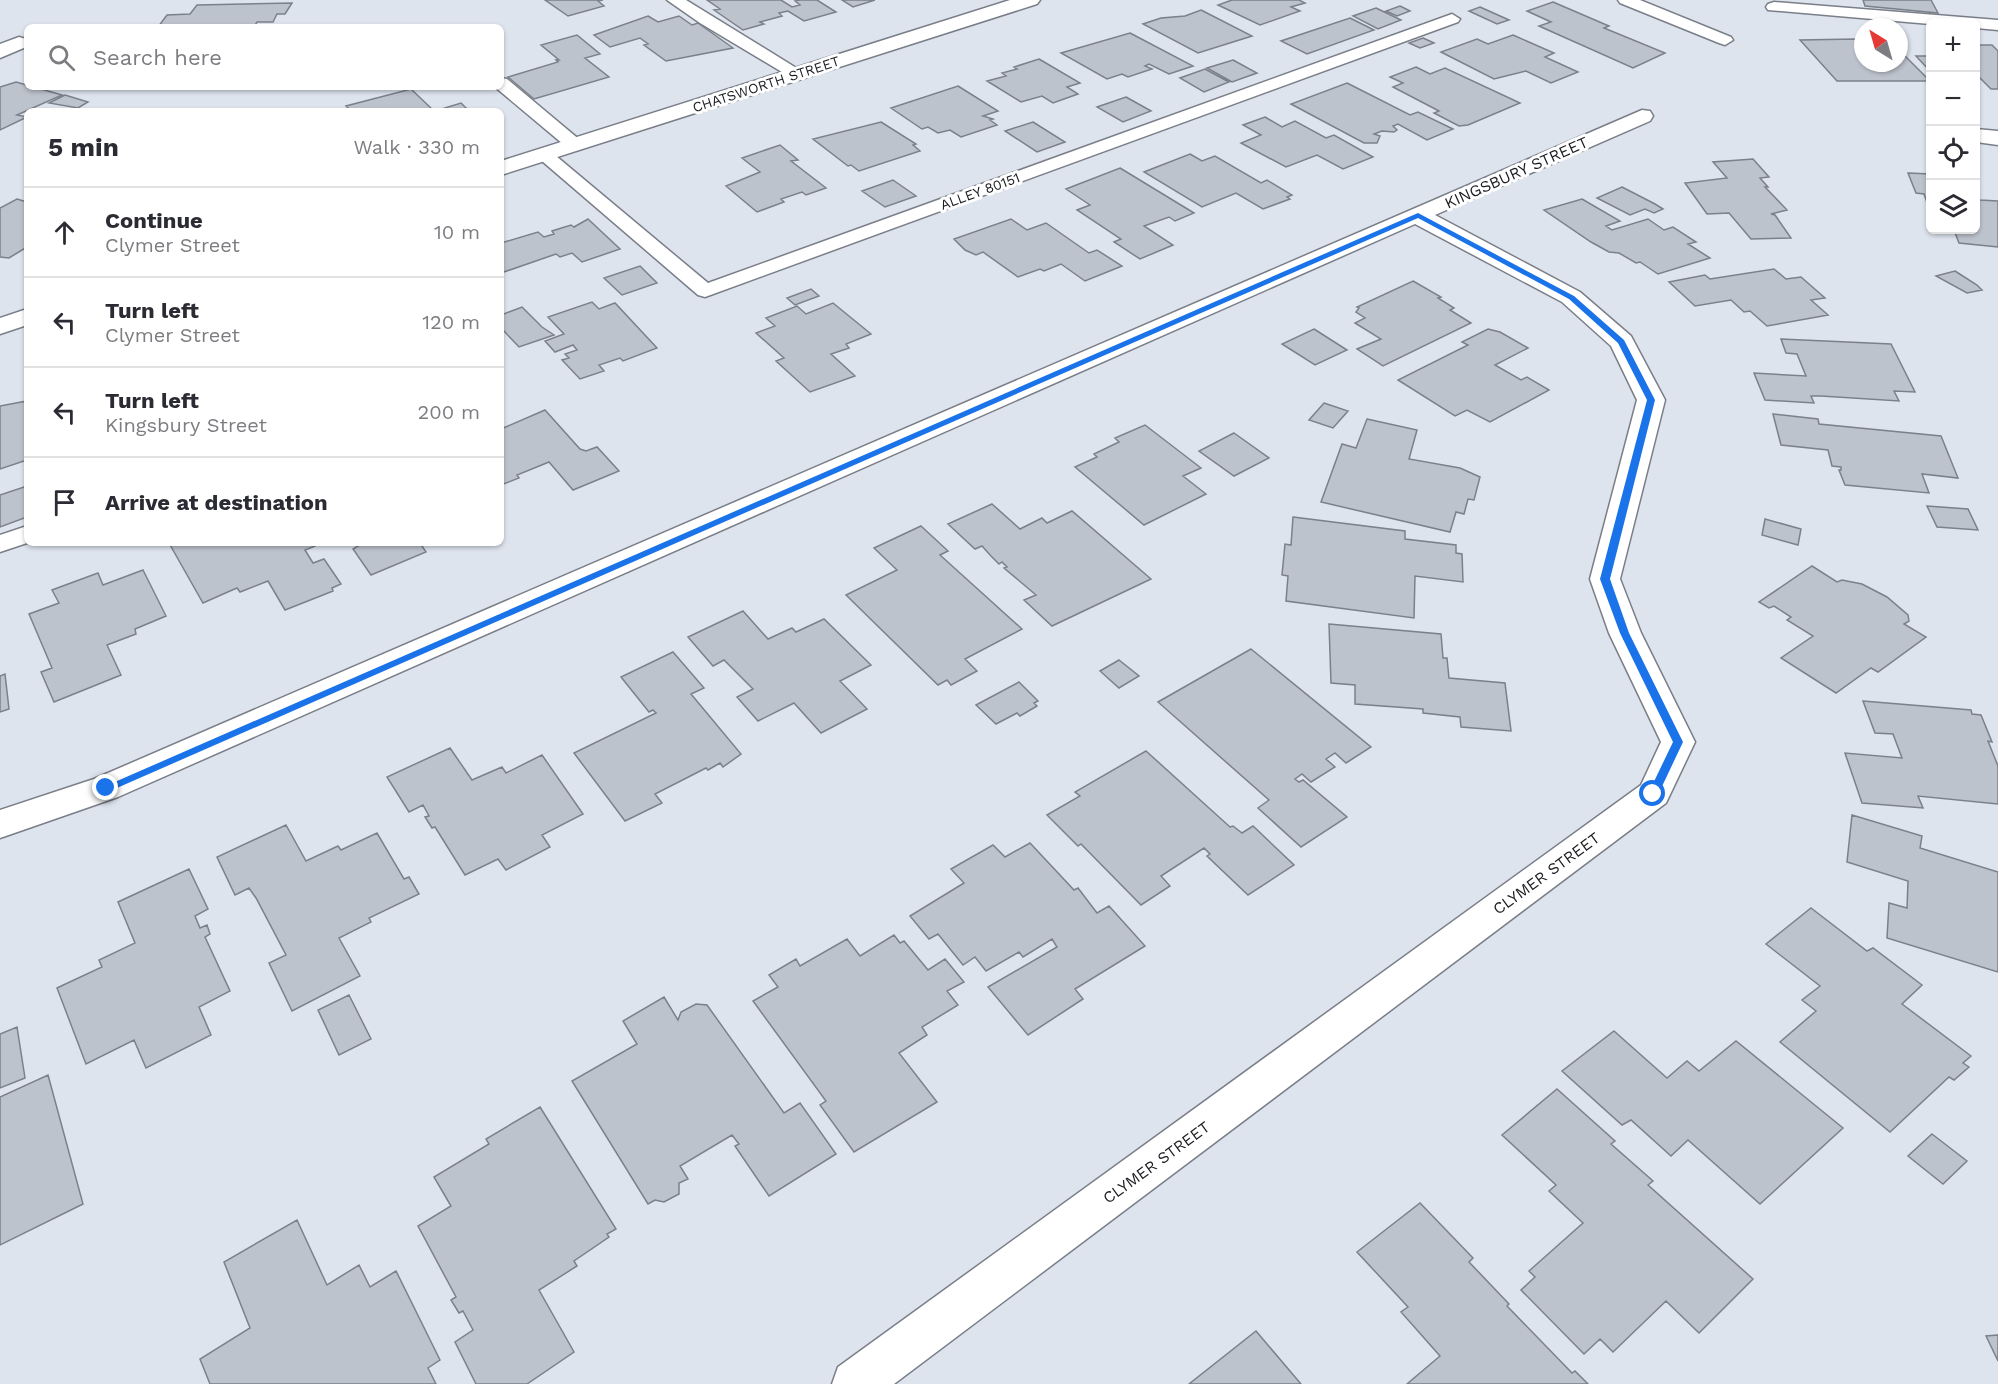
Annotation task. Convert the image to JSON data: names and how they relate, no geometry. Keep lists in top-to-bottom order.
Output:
{
  "streets": {
    "street": ["CHATSWORTH STREET", "KINGSBURY STREET", "CLYMER STREET"],
    "lane": ["ALLEY 80151"]
  },
  "crossings": [
    ["CHATSWORTH STREET", "ALLEY 80151"],
    ["KINGSBURY STREET", "CLYMER STREET"]
  ],
  "north": "top left",
  "page": {
    "map_buttons": ["+", "−"],
    "search": "Search here",
    "heading": ["5 min", "Walk · 330 m"],
    "list": [
      ["Continue", "Clymer Street", "10 m"],
      ["Turn left", "Clymer Street", "120 m"],
      ["Turn left", "Kingsbury Street", "200 m"],
      "Arrive at destination"
    ]
  }
}
